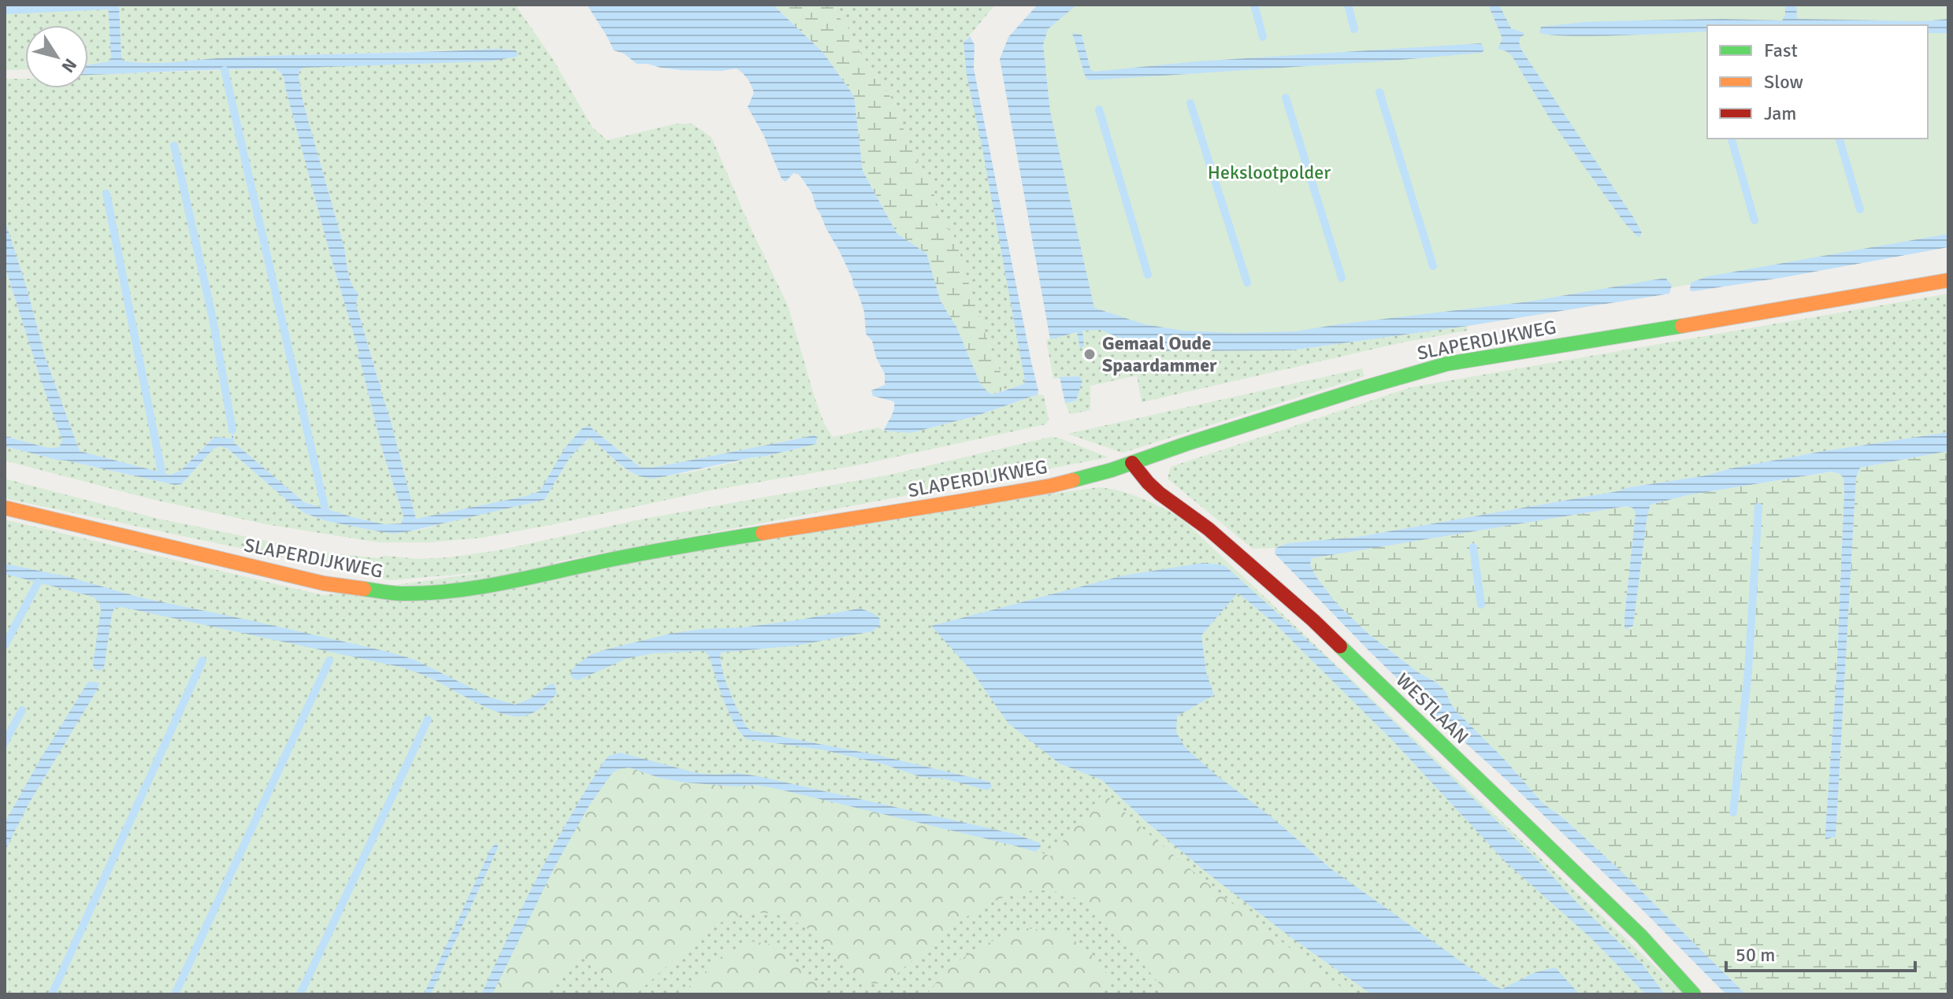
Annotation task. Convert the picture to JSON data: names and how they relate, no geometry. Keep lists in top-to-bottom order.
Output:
{
  "streets": {
    "street": ["SLAPERDIJKWEG", "WESTLAAN"]
  },
  "crossings": [
    ["SLAPERDIJKWEG", "WESTLAAN"]
  ],
  "parks": ["Hekslootpolder"],
  "places": ["Gemaal Oude Spaardammer"],
  "legend": ["Fast", "Slow", "Jam"],
  "scale_bar": "50 m",
  "north": "bottom right"
}
